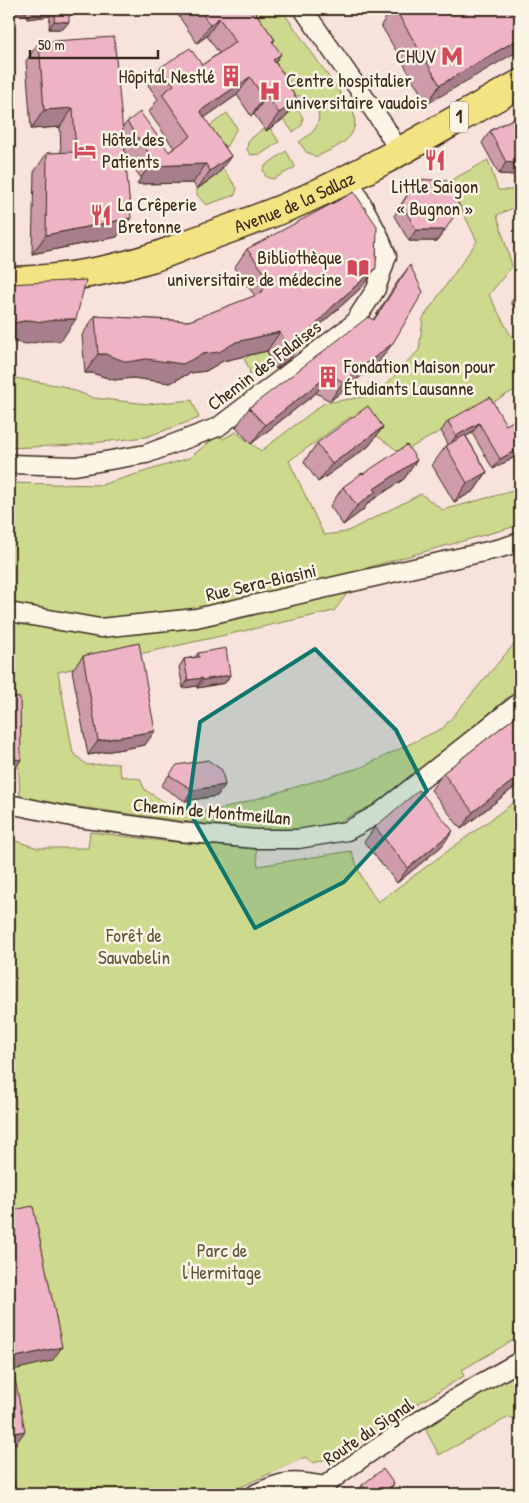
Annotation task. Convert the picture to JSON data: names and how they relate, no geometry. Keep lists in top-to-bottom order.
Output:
{
  "streets": {
    "main road": ["1", "Avenue de la Sallaz"],
    "street": [
      "Chemin des Falaises",
      "Rue Sera-Biasini",
      "Chemin de Montmeillan",
      "Route du Signal"
    ]
  },
  "crossings": [
    ["1", "Avenue de la Sallaz"],
    ["Avenue de la Sallaz", "Chemin des Falaises"]
  ],
  "parks": ["Forêt de Sauvabelin", "Parc de l'Hermitage"],
  "places": {
    "metro station": ["CHUV"],
    "building": ["Hôpital Nestlé", "Fondation Maison pour Étudiants Lausanne"],
    "hospital": ["Centre hospitalier universitaire vaudois"],
    "hotel": ["Hôtel des Patients"],
    "restaurant": ["Little Saigon « Bugnon »", "La Crêperie Bretonne"],
    "library": ["Bibliothèque universitaire de médecine"]
  },
  "scale_bar": "50 m"
}
